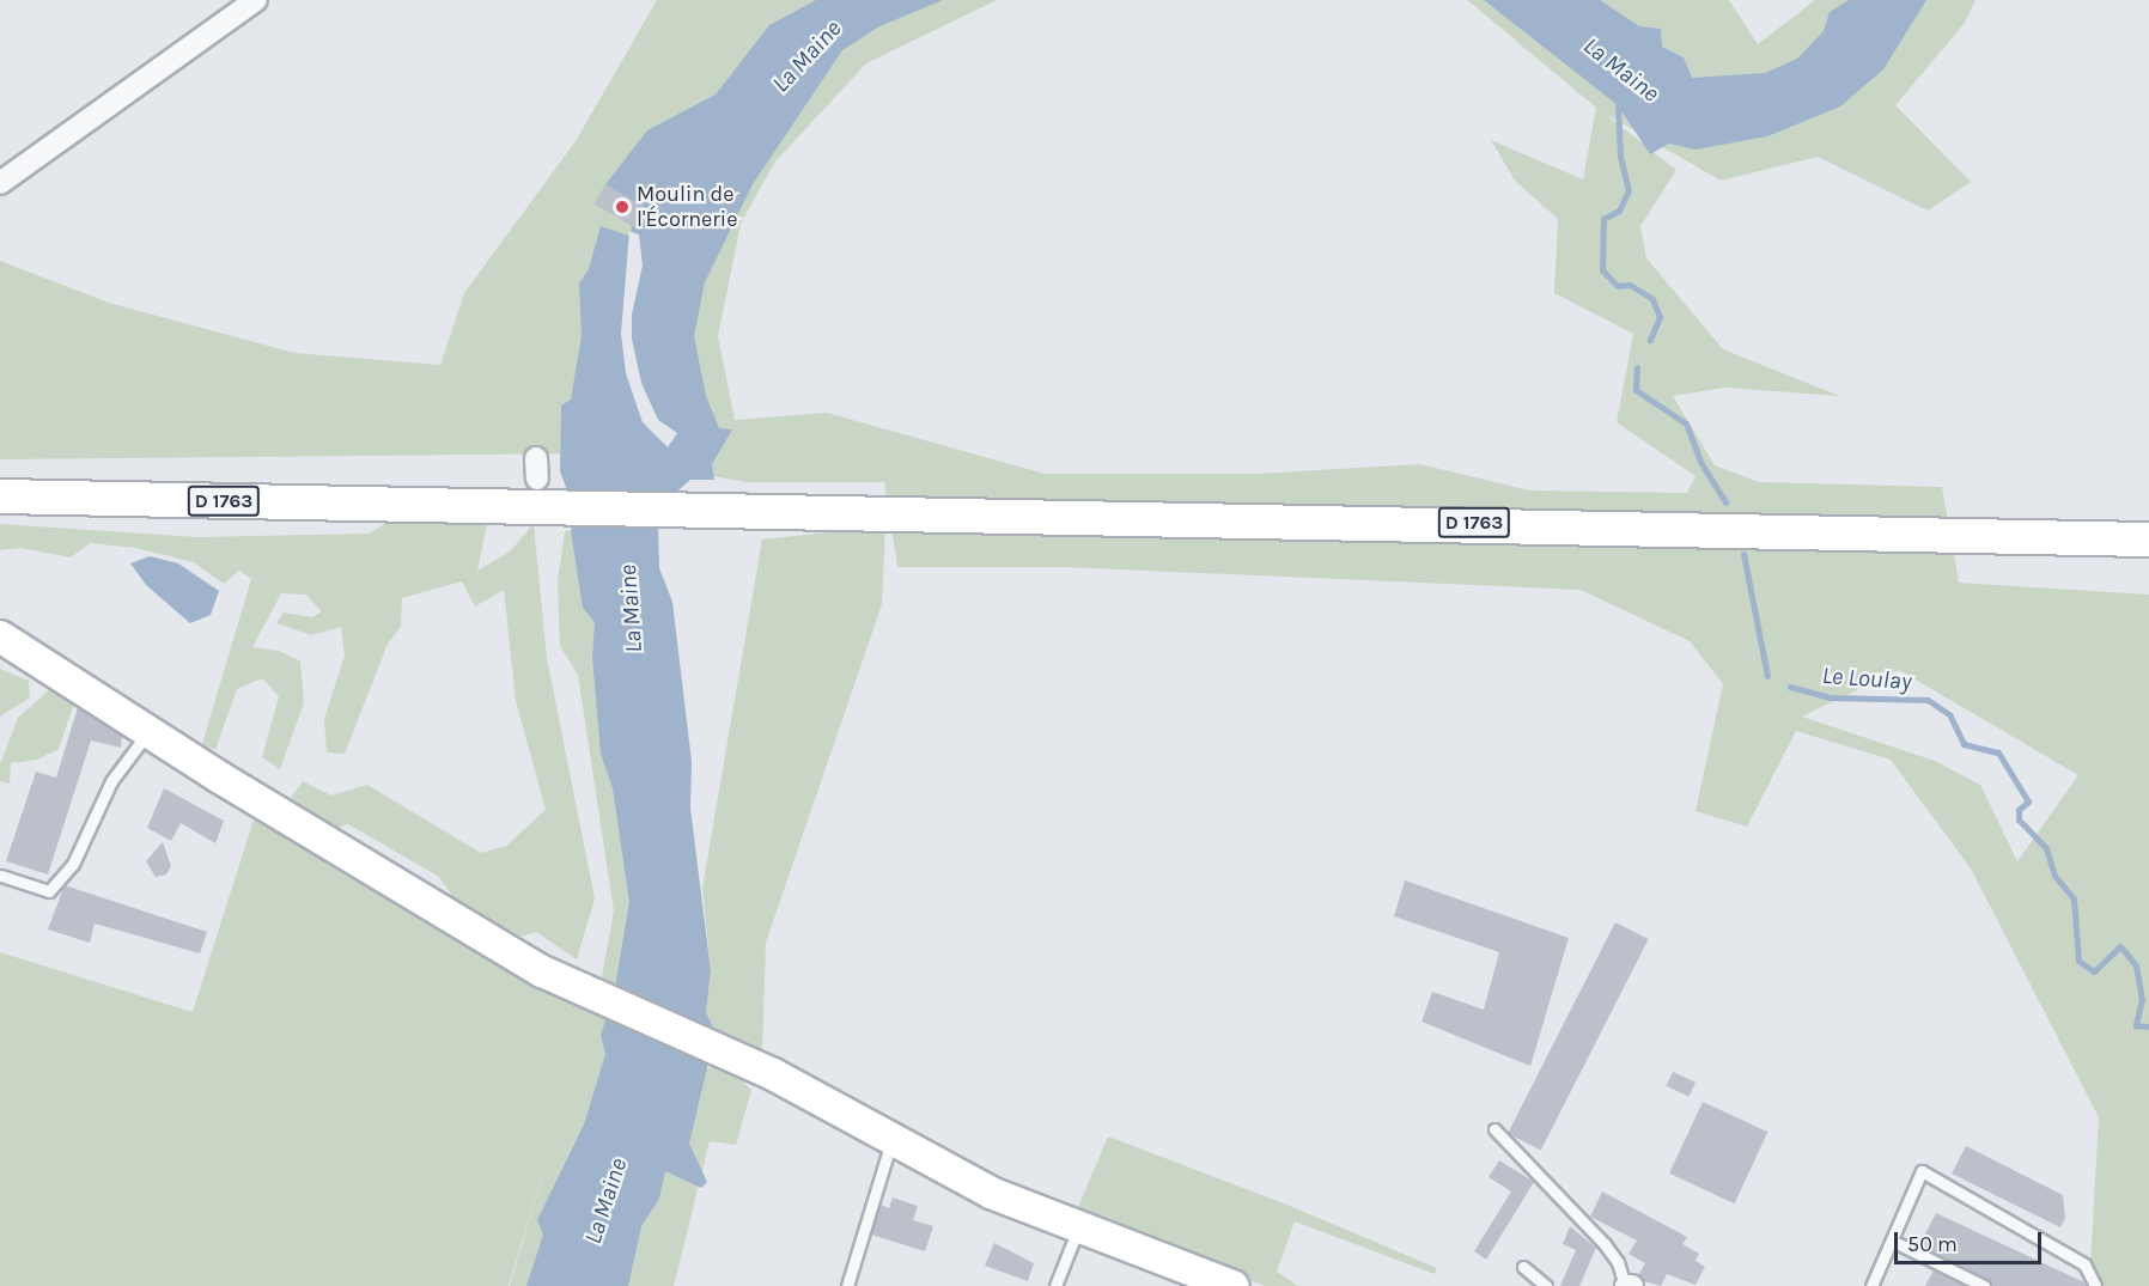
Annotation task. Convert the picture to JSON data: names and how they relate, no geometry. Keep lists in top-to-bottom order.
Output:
{
  "streets": {
    "main road": ["D 1763"]
  },
  "water": ["La Maine", "Le Loulay"],
  "places": ["Moulin de l'Écornerie"],
  "scale_bar": "50 m"
}
